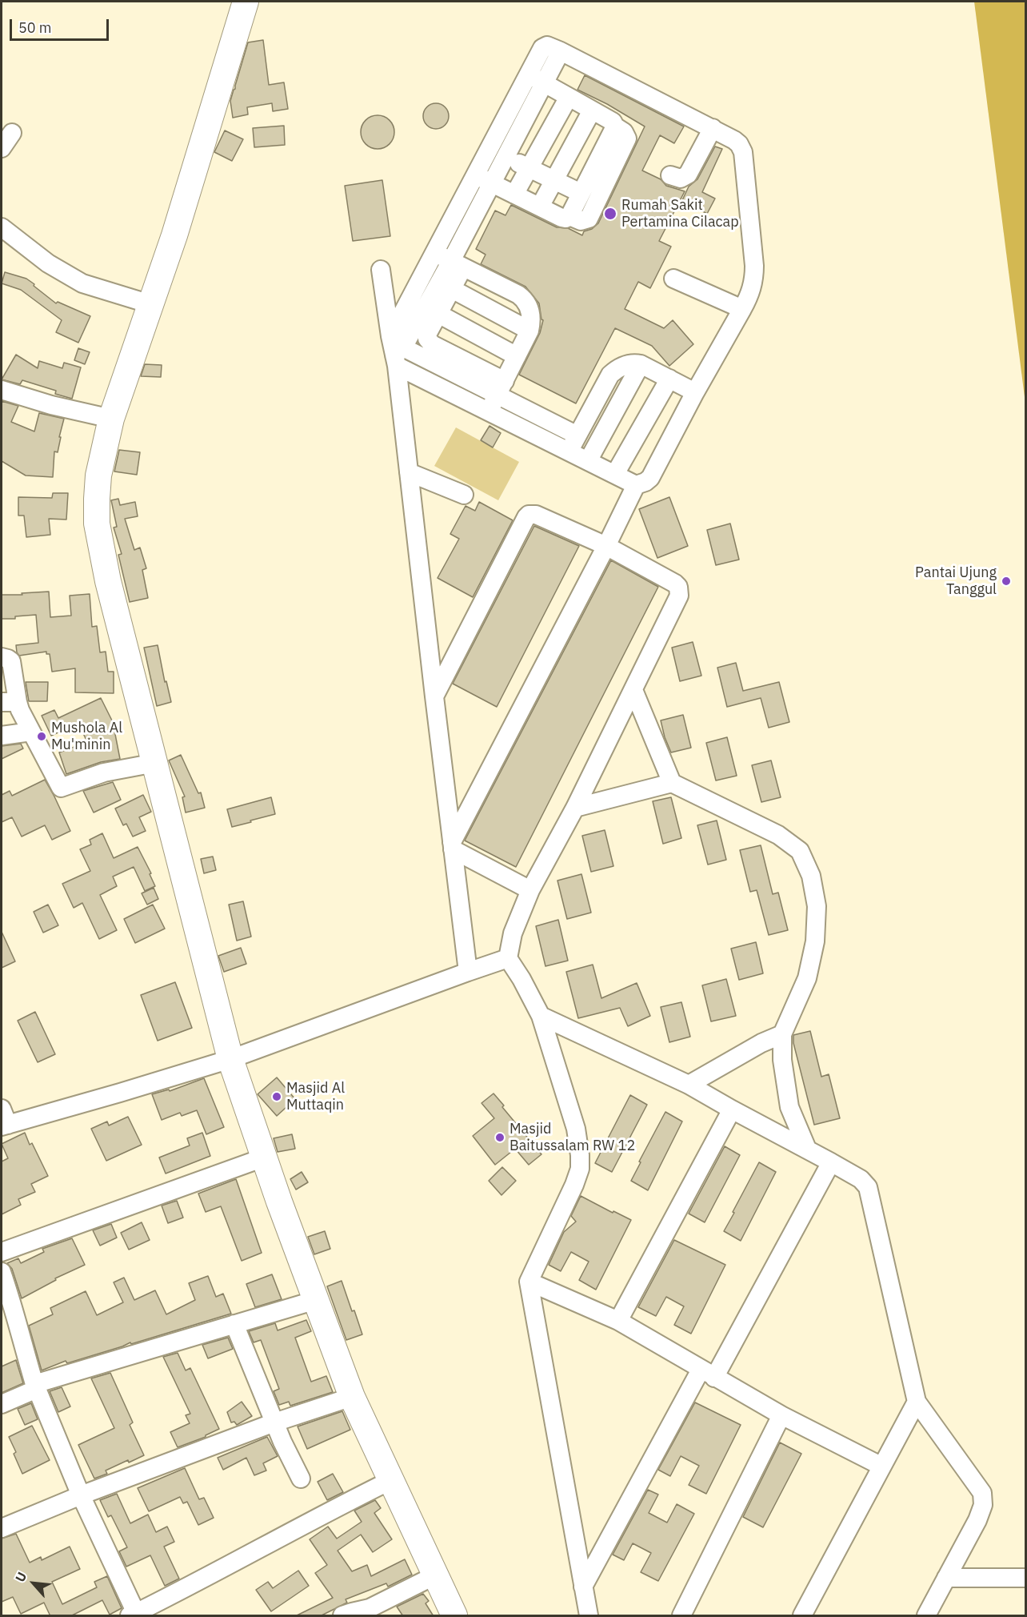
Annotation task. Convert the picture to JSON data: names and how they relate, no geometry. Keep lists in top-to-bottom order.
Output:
{
  "places": [
    "Rumah Sakit Pertamina Cilacap",
    "Pantai Ujung Tanggul",
    "Mushola Al Mu'minin",
    "Masjid Al Muttaqin",
    "Masjid Baitussalam RW 12"
  ],
  "scale_bar": "50 m",
  "north": "top left"
}
